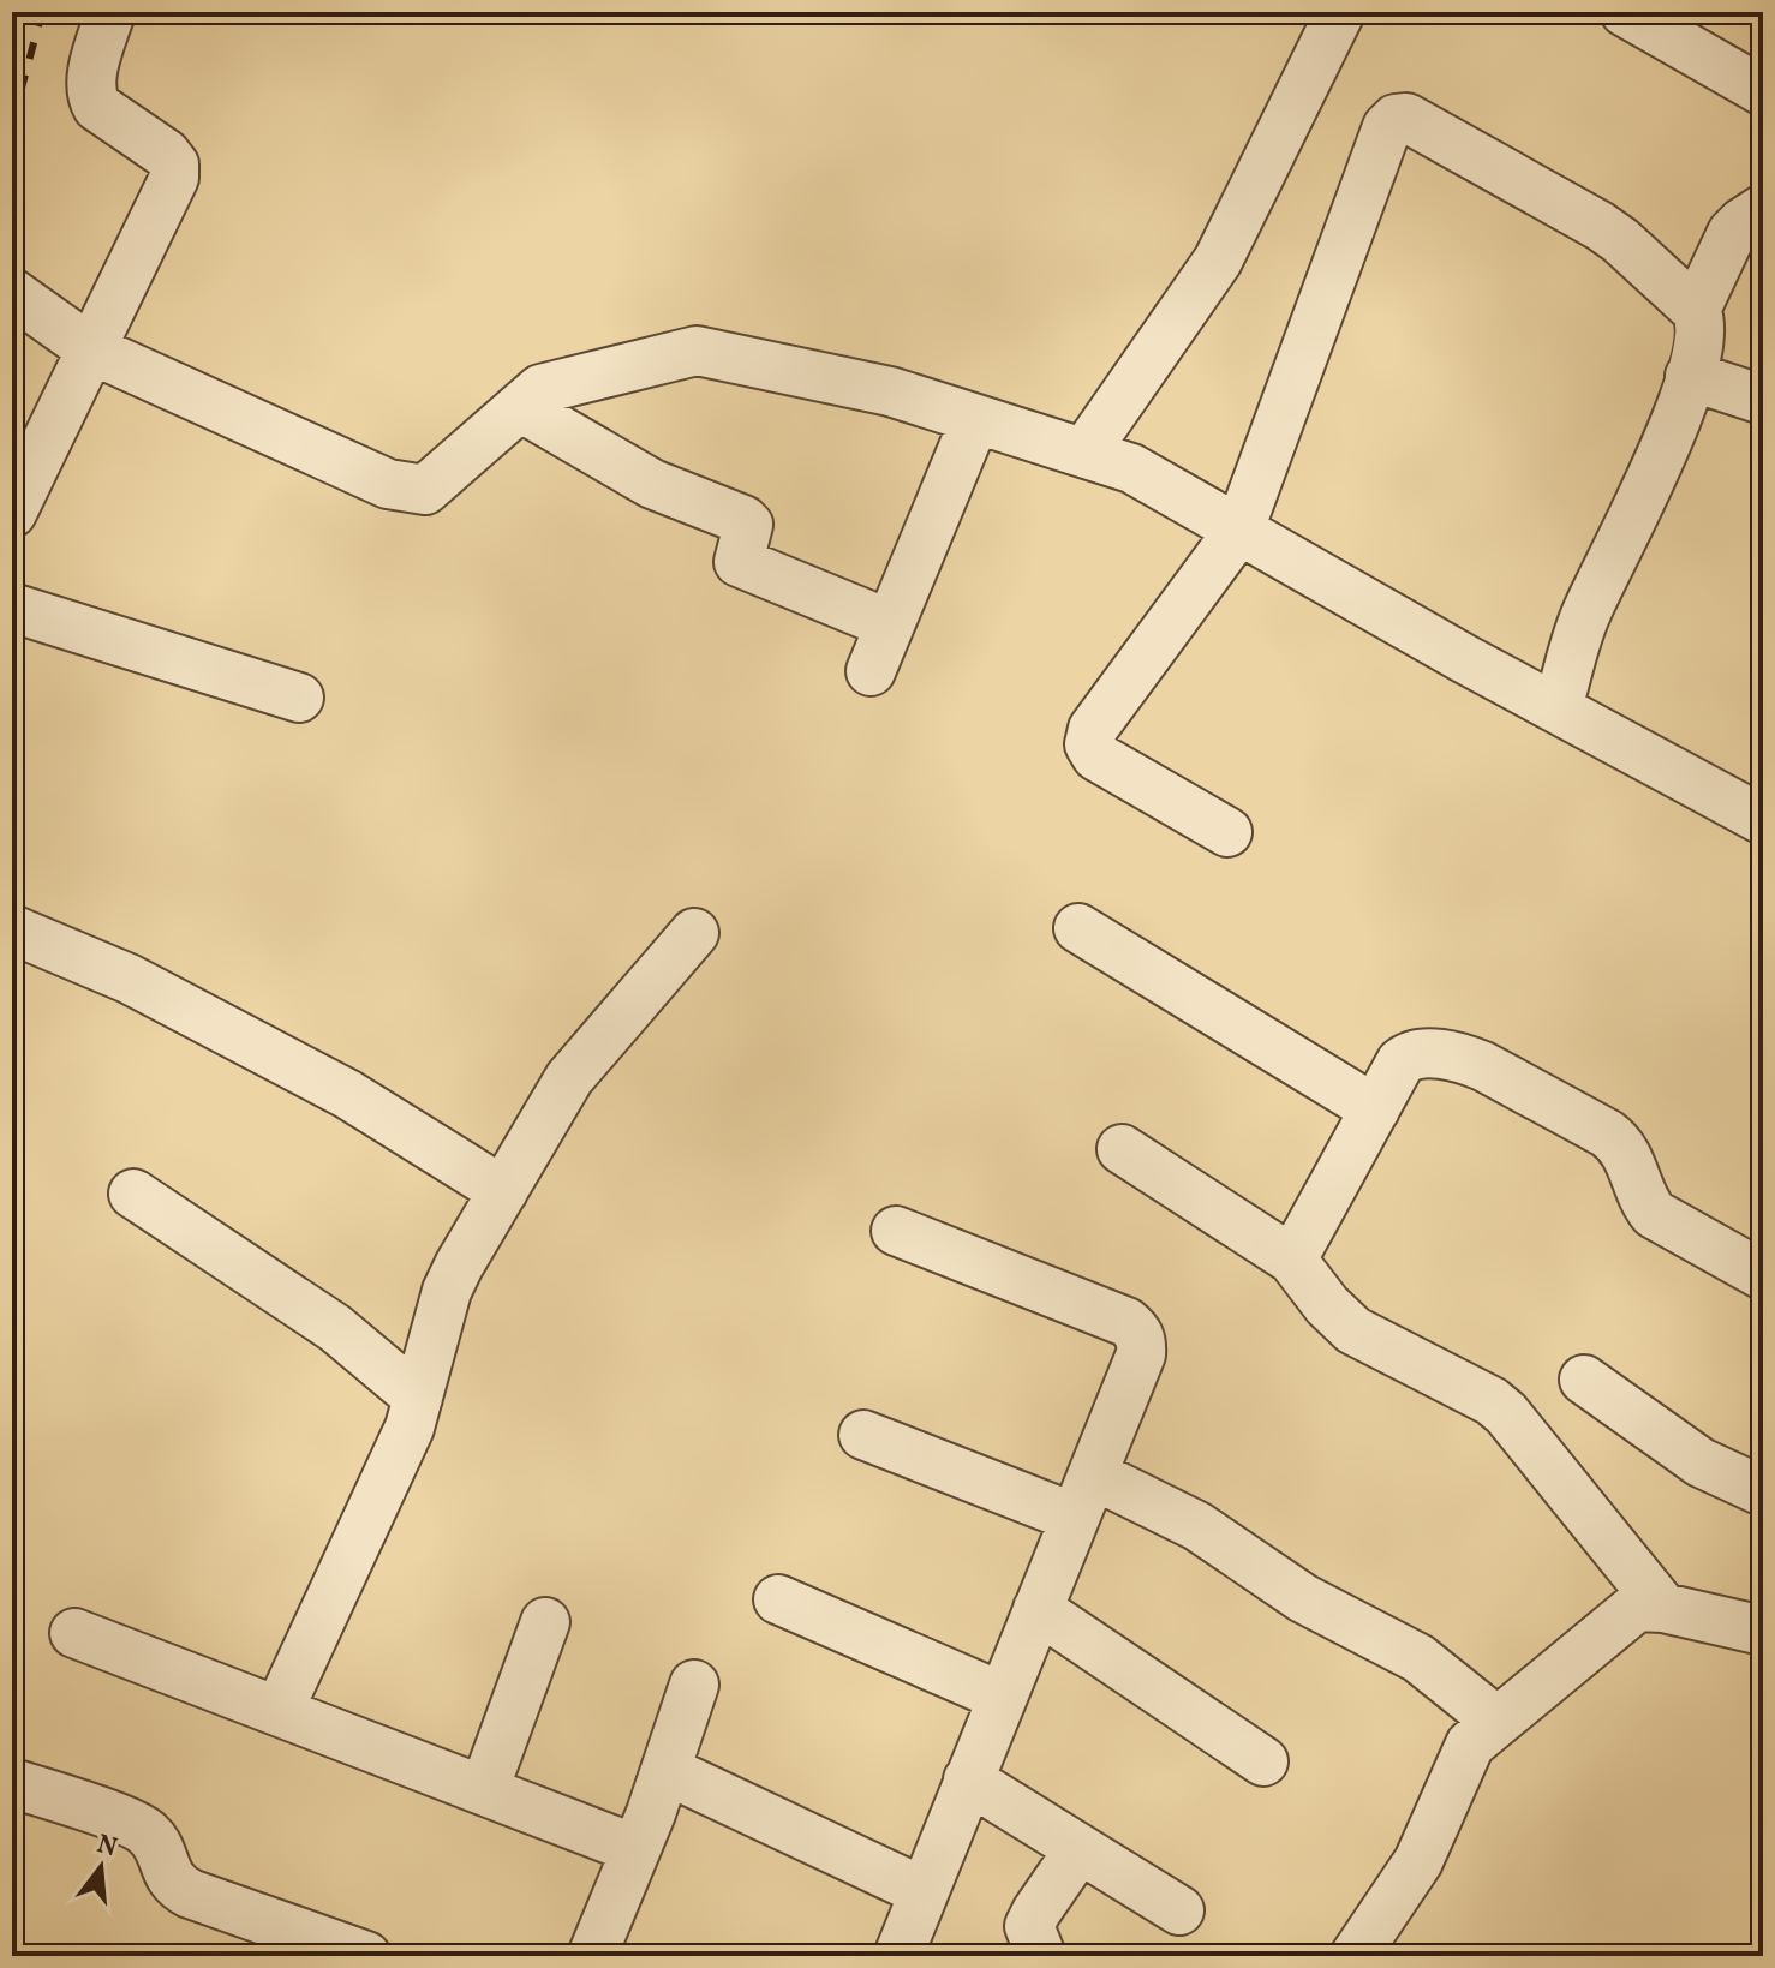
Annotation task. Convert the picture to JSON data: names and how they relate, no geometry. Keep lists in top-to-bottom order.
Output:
{
  "north": "top"
}
